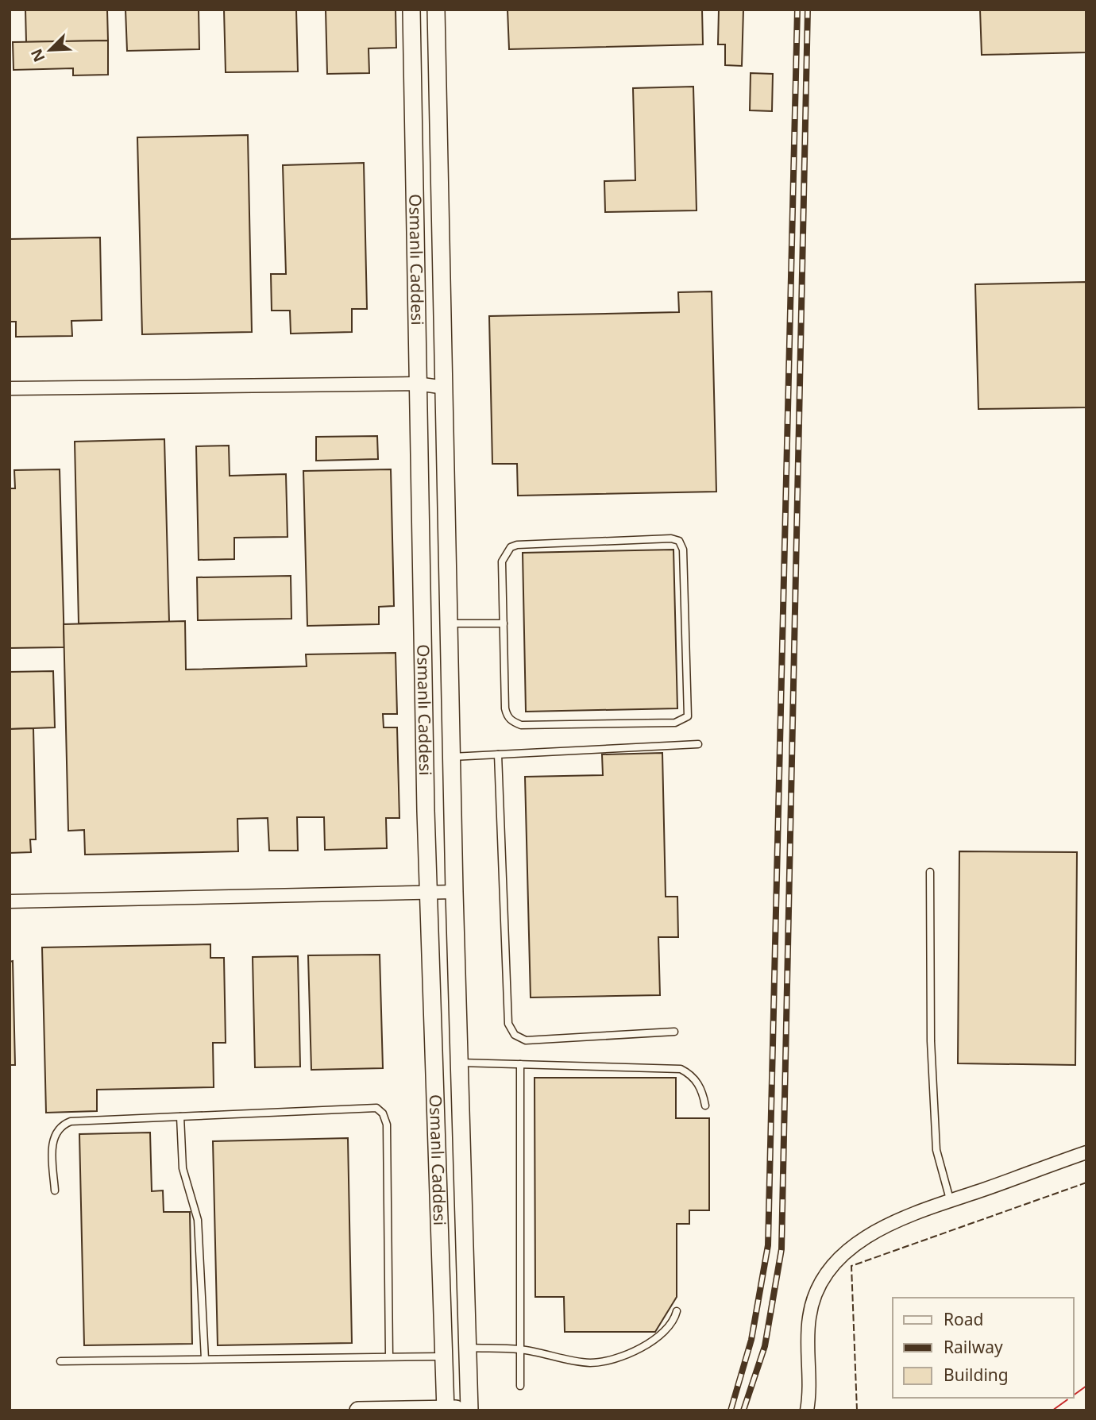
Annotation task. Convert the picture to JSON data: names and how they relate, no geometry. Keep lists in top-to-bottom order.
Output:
{
  "streets": {
    "street": ["Osmanlı Caddesi"]
  },
  "legend": ["Road", "Railway", "Building"],
  "north": "bottom left"
}
